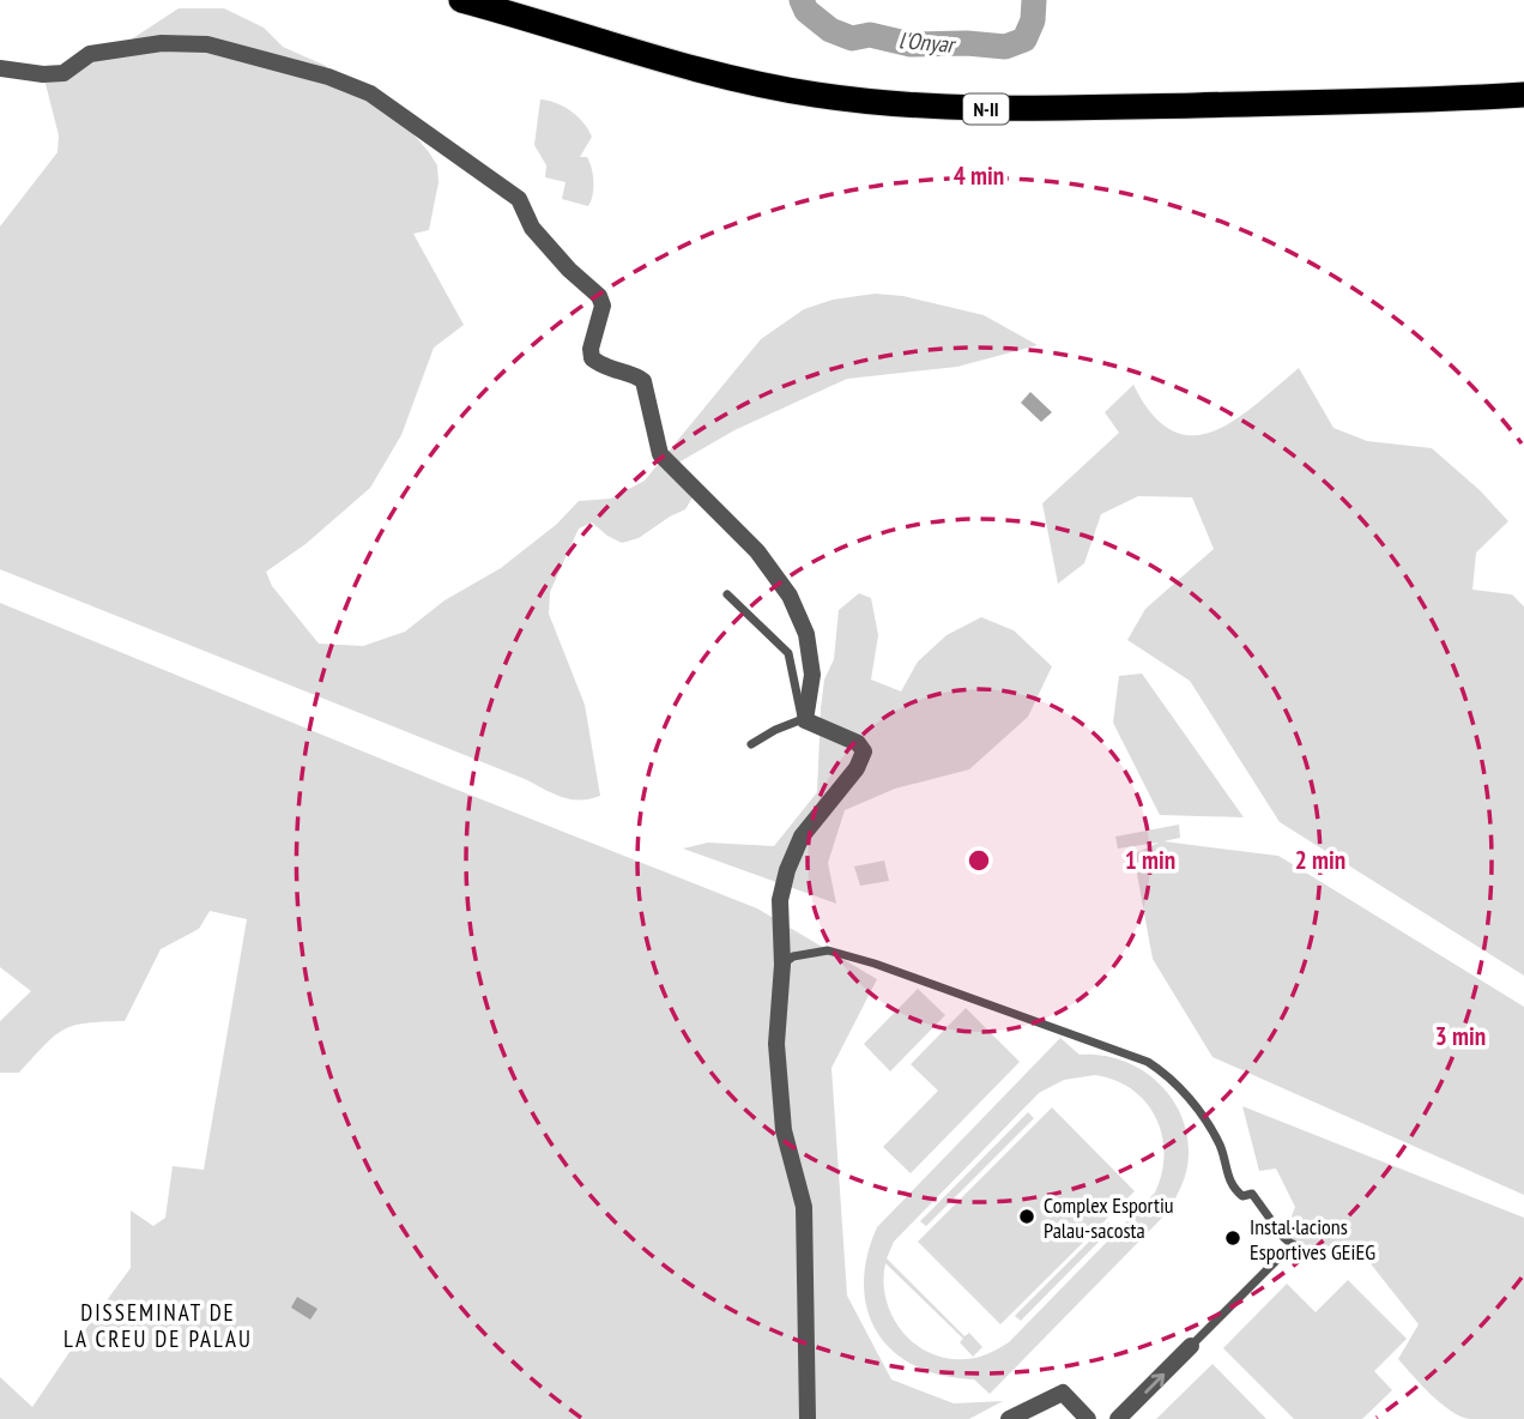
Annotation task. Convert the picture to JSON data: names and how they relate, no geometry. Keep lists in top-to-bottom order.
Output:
{
  "streets": {
    "highway": ["N-II"]
  },
  "districts": ["DISSEMINAT DE LA CREU DE PALAU"],
  "water": ["l'Onyar"],
  "places": ["Complex Esportiu Palau-sacosta", "Instal·lacions Esportives GEiEG"],
  "rings": [
    "4 min",
    "1 min",
    "2 min",
    "3 min"
  ]
}
